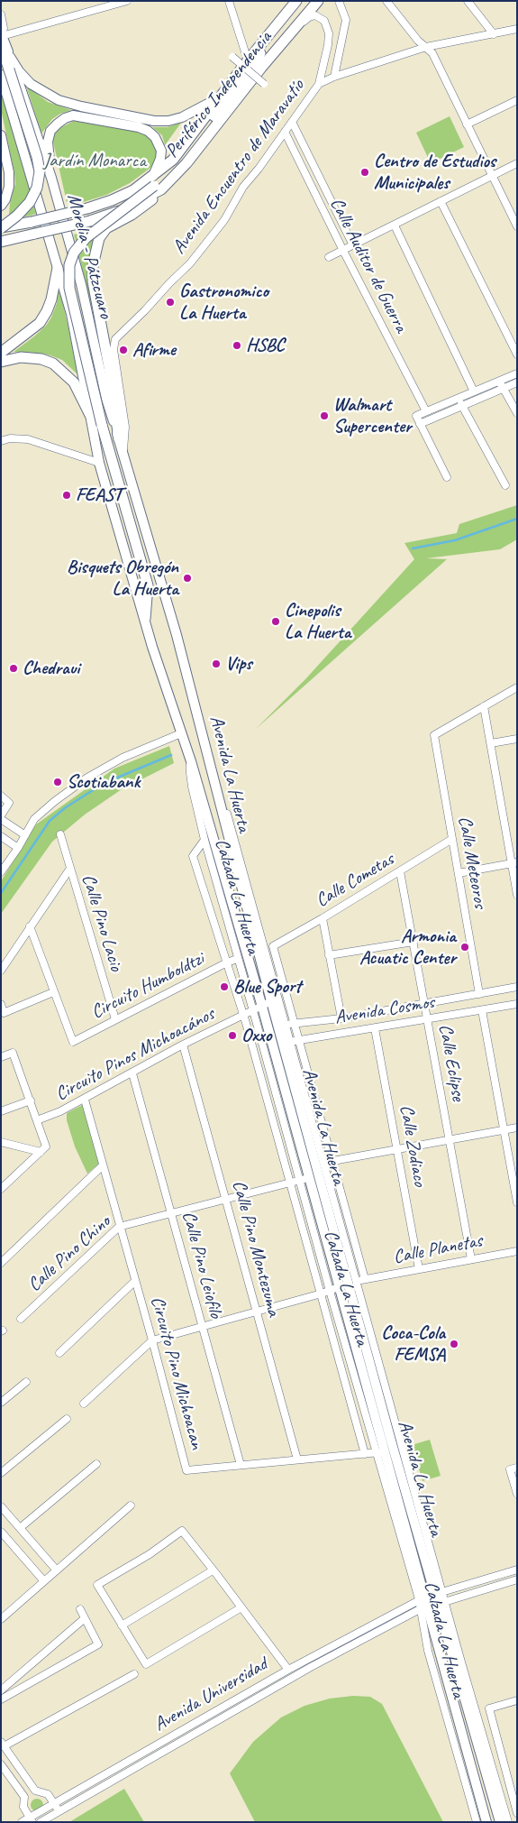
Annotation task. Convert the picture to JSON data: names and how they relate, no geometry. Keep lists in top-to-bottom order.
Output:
{
  "streets": {
    "highway": ["Periférico Independencia"],
    "main road": ["Morelia - Pátzcuaro", "Avenida La Huerta"],
    "street": [
      "Avenida Encuentro de Maravatío",
      "Calle Auditor de Guerra",
      "Calle Meteoros",
      "Calle Cometas",
      "Calzada La Huerta",
      "Calle Pino Lacio",
      "Circuito Humboldtzi",
      "Avenida Cosmos",
      "Circuito Pinos Michoacános",
      "Calle Eclipse",
      "Calle Zodiaco",
      "Calle Pino Montezuma",
      "Calle Planetas",
      "Calle Pino Chino",
      "Calle Pino Leiofilo",
      "Circuito Pino Michoacan",
      "Avenida Universidad"
    ]
  },
  "crossings": [
    ["Avenida Encuentro de Maravatío", "Calle Auditor de Guerra"],
    ["Avenida Encuentro de Maravatío", "Avenida La Huerta"],
    ["Morelia - Pátzcuaro", "Avenida La Huerta"],
    ["Avenida La Huerta", "Calzada La Huerta"],
    ["Avenida La Huerta", "Avenida Cosmos"],
    ["Avenida La Huerta", "Circuito Pinos Michoacános"],
    ["Avenida La Huerta", "Calle Planetas"],
    ["Avenida La Huerta", "Calle Pino Chino"],
    ["Avenida La Huerta", "Circuito Pino Michoacan"],
    ["Avenida La Huerta", "Avenida Universidad"],
    ["Calle Meteoros", "Calle Cometas"],
    ["Calle Meteoros", "Avenida Cosmos"],
    ["Calle Cometas", "Avenida Cosmos"],
    ["Calle Cometas", "Calle Eclipse"],
    ["Calzada La Huerta", "Circuito Humboldtzi"],
    ["Calzada La Huerta", "Avenida Cosmos"],
    ["Calzada La Huerta", "Circuito Pinos Michoacános"],
    ["Calzada La Huerta", "Calle Planetas"],
    ["Calzada La Huerta", "Calle Pino Chino"],
    ["Calzada La Huerta", "Circuito Pino Michoacan"],
    ["Calzada La Huerta", "Avenida Universidad"],
    ["Calle Pino Lacio", "Circuito Humboldtzi"],
    ["Avenida Cosmos", "Calle Eclipse"],
    ["Avenida Cosmos", "Calle Zodiaco"],
    ["Circuito Pinos Michoacános", "Calle Pino Montezuma"],
    ["Circuito Pinos Michoacános", "Calle Pino Leiofilo"],
    ["Circuito Pinos Michoacános", "Circuito Pino Michoacan"],
    ["Calle Eclipse", "Calle Planetas"],
    ["Calle Zodiaco", "Calle Planetas"],
    ["Calle Pino Montezuma", "Calle Planetas"],
    ["Calle Pino Montezuma", "Calle Pino Chino"],
    ["Calle Pino Montezuma", "Circuito Pino Michoacan"],
    ["Calle Planetas", "Calle Pino Leiofilo"],
    ["Calle Planetas", "Circuito Pino Michoacan"],
    ["Calle Pino Chino", "Calle Pino Leiofilo"],
    ["Calle Pino Chino", "Circuito Pino Michoacan"],
    ["Calle Pino Leiofilo", "Circuito Pino Michoacan"]
  ],
  "parks": ["Jardín Monarca"],
  "places": [
    "Centro de Estudios Municipales",
    "Gastronomico La Huerta",
    "HSBC",
    "Afirme",
    "Walmart Supercenter",
    "FEAST",
    "Bisquets Obregón La Huerta",
    "Cinepolis La Huerta",
    "Vips",
    "Chedraui",
    "Scotiabank",
    "Armonia Acuatic Center",
    "Blue Sport",
    "Oxxo",
    "Coca-Cola FEMSA"
  ]
}
